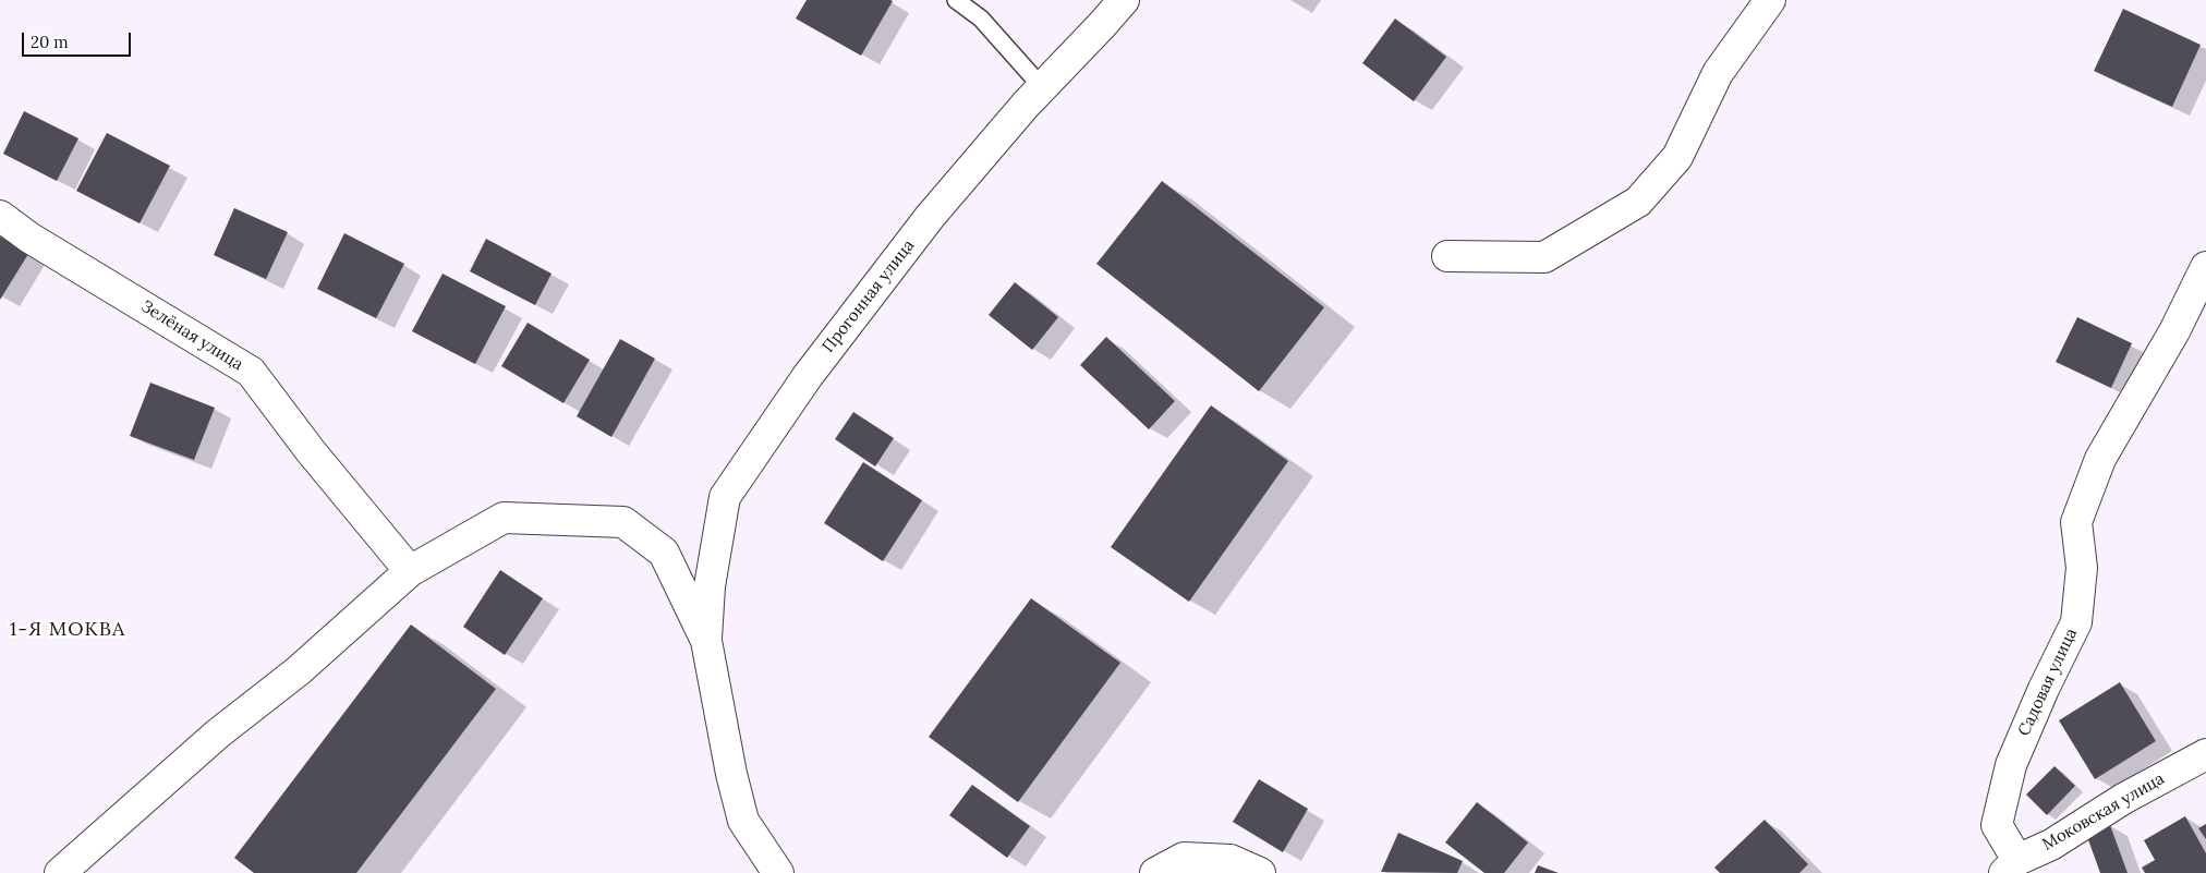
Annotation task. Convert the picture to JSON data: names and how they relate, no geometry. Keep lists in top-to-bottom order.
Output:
{
  "streets": {
    "street": [
      "Прогонная улица",
      "Зелёная улица",
      "Садовая улица",
      "Моковская улица"
    ]
  },
  "crossings": [
    ["Садовая улица", "Моковская улица"]
  ],
  "districts": ["1-Я МОКВА"],
  "scale_bar": "20 m"
}
